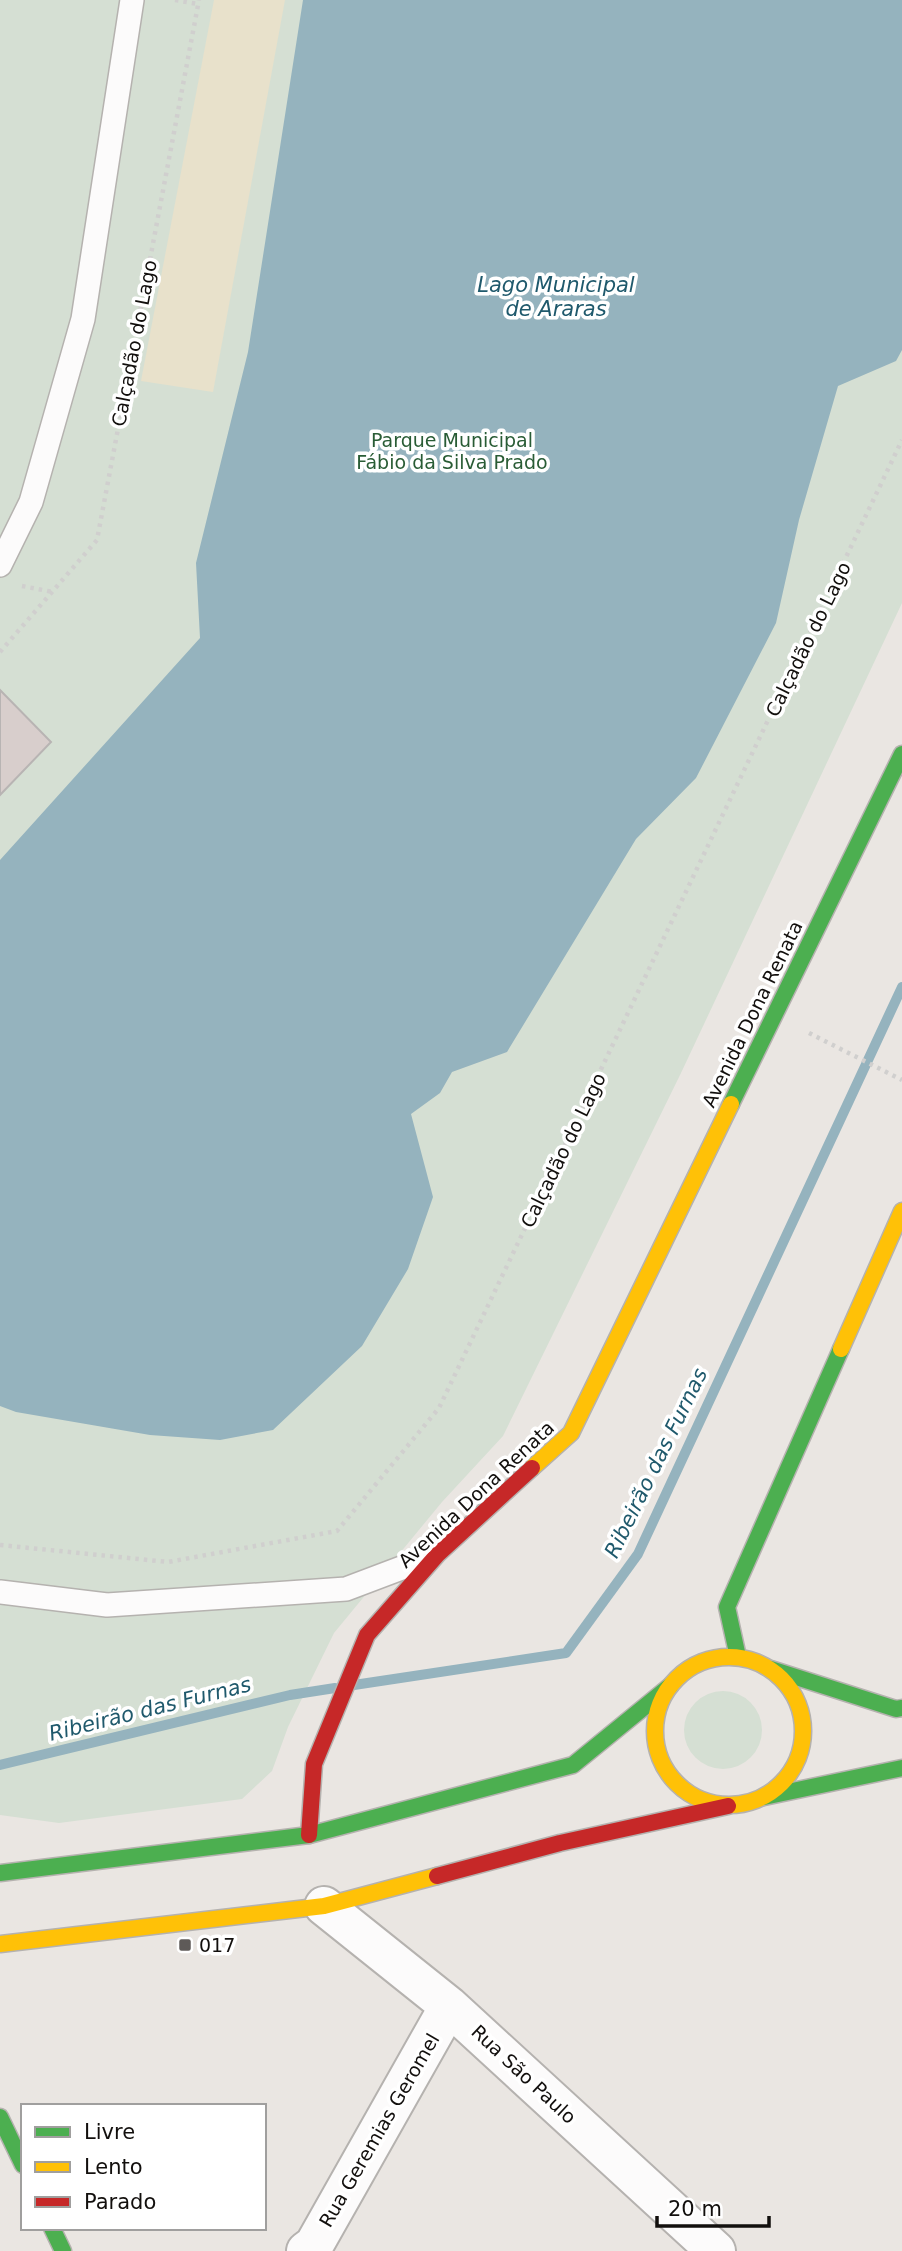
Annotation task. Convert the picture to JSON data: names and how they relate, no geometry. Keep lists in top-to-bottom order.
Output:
{
  "streets": {
    "main road": ["Avenida Dona Renata"],
    "street": ["Rua São Paulo", "Rua Geremias Geromel"],
    "path": ["Calçadão do Lago"]
  },
  "crossings": [
    ["Rua São Paulo", "Rua Geremias Geromel"]
  ],
  "water": ["Lago Municipal de Araras", "Ribeirão das Furnas"],
  "parks": ["Parque Municipal Fábio da Silva Prado"],
  "places": {
    "transit": ["017"]
  },
  "legend": ["Livre", "Lento", "Parado"],
  "scale_bar": "20 m"
}
